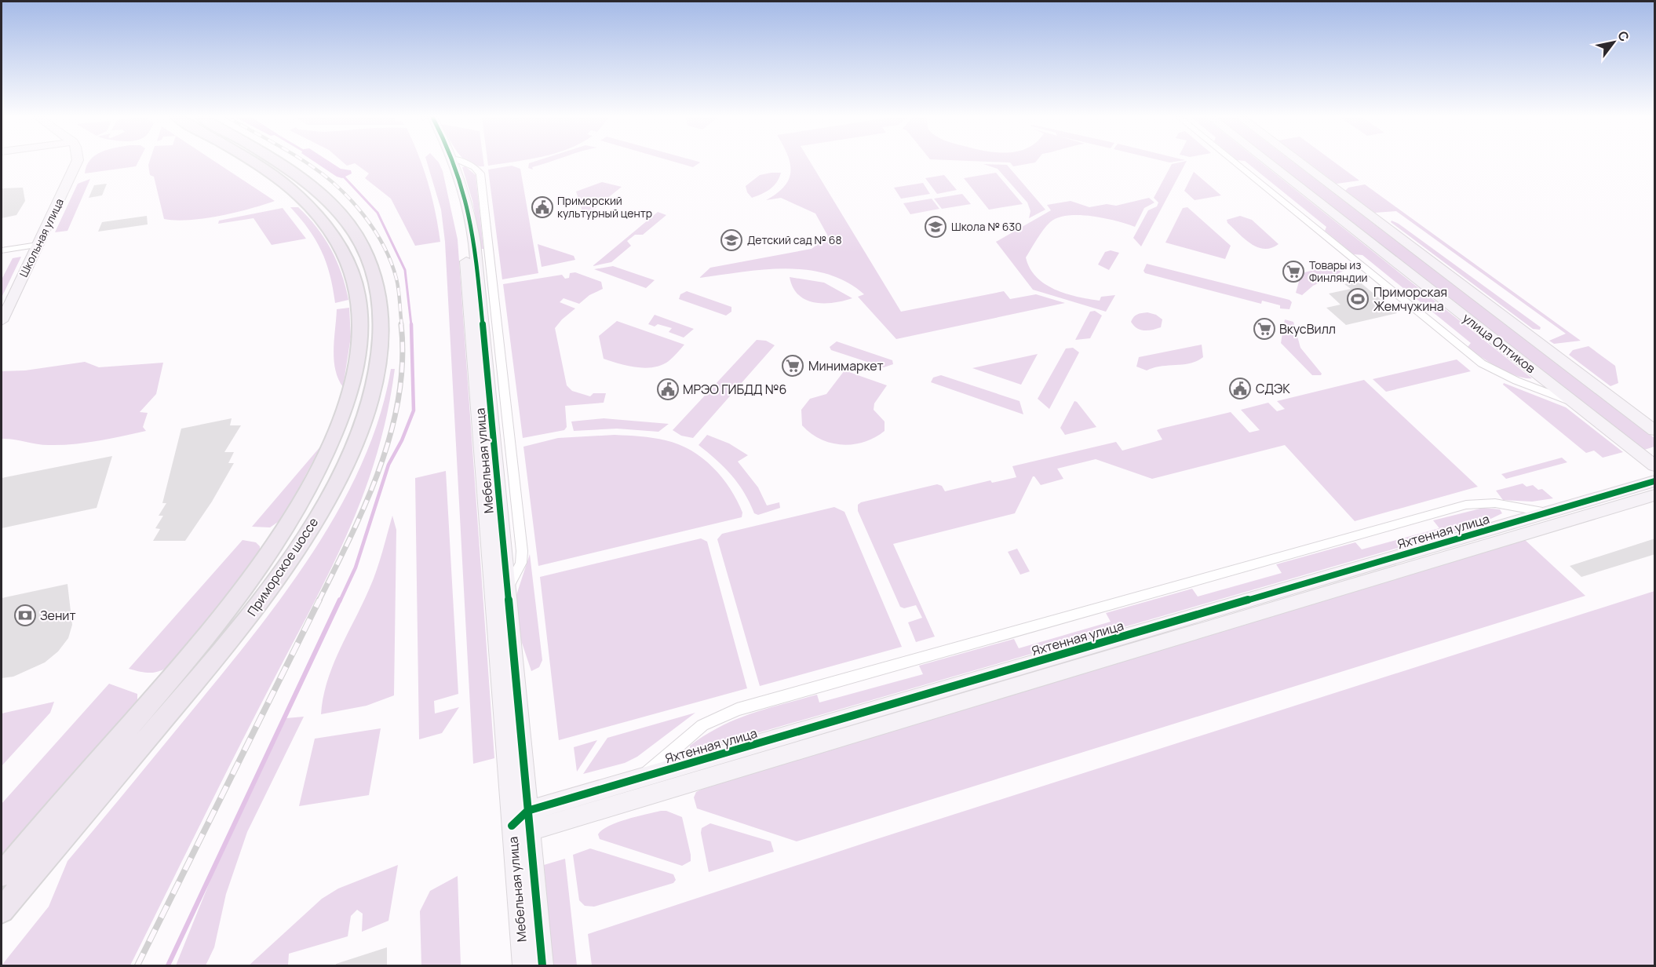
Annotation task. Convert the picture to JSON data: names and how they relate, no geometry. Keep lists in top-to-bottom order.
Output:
{
  "streets": {
    "main road": ["Приморское шоссе"],
    "street": [
      "Школьная улица",
      "улица Оптиков",
      "Мебельная улица",
      "Яхтенная улица"
    ]
  },
  "crossings": [
    ["Мебельная улица", "Яхтенная улица"]
  ],
  "places": {
    "public building": ["Приморский культурный центр", "СДЭК", "МРЭО ГИБДД №6"],
    "school or university": ["Школа № 630", "Детский сад № 68"],
    "supermarket": ["Товары из Финляндии", "ВкусВилл", "Минимаркет"],
    "sports": ["Приморская Жемчужина"],
    "bank": ["Зенит"]
  },
  "north": "top right"
}
